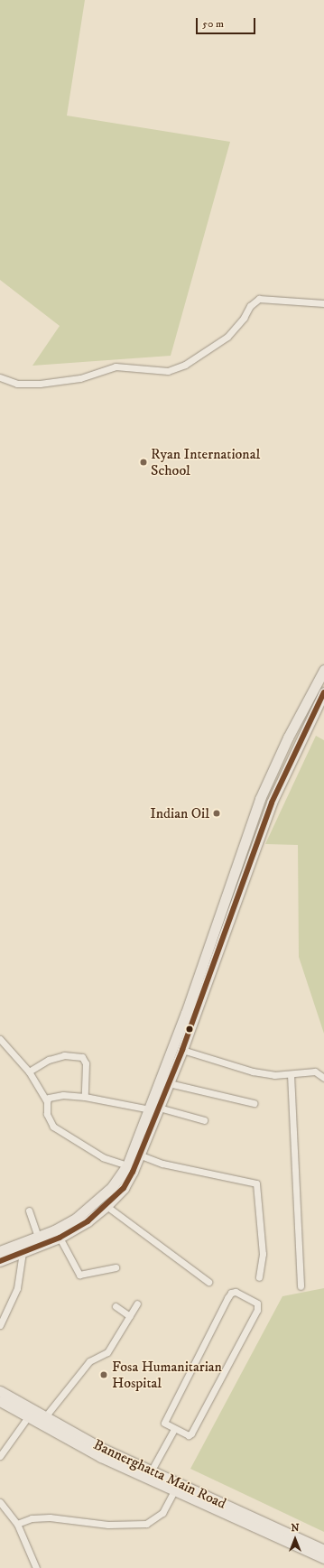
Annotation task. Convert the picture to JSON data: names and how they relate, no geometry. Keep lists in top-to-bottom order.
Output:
{
  "streets": {
    "main road": ["Bannerghatta Main Road"]
  },
  "places": ["Ryan International School", "Indian Oil", "Fosa Humanitarian Hospital"],
  "scale_bar": "50 m",
  "north": "top"
}
